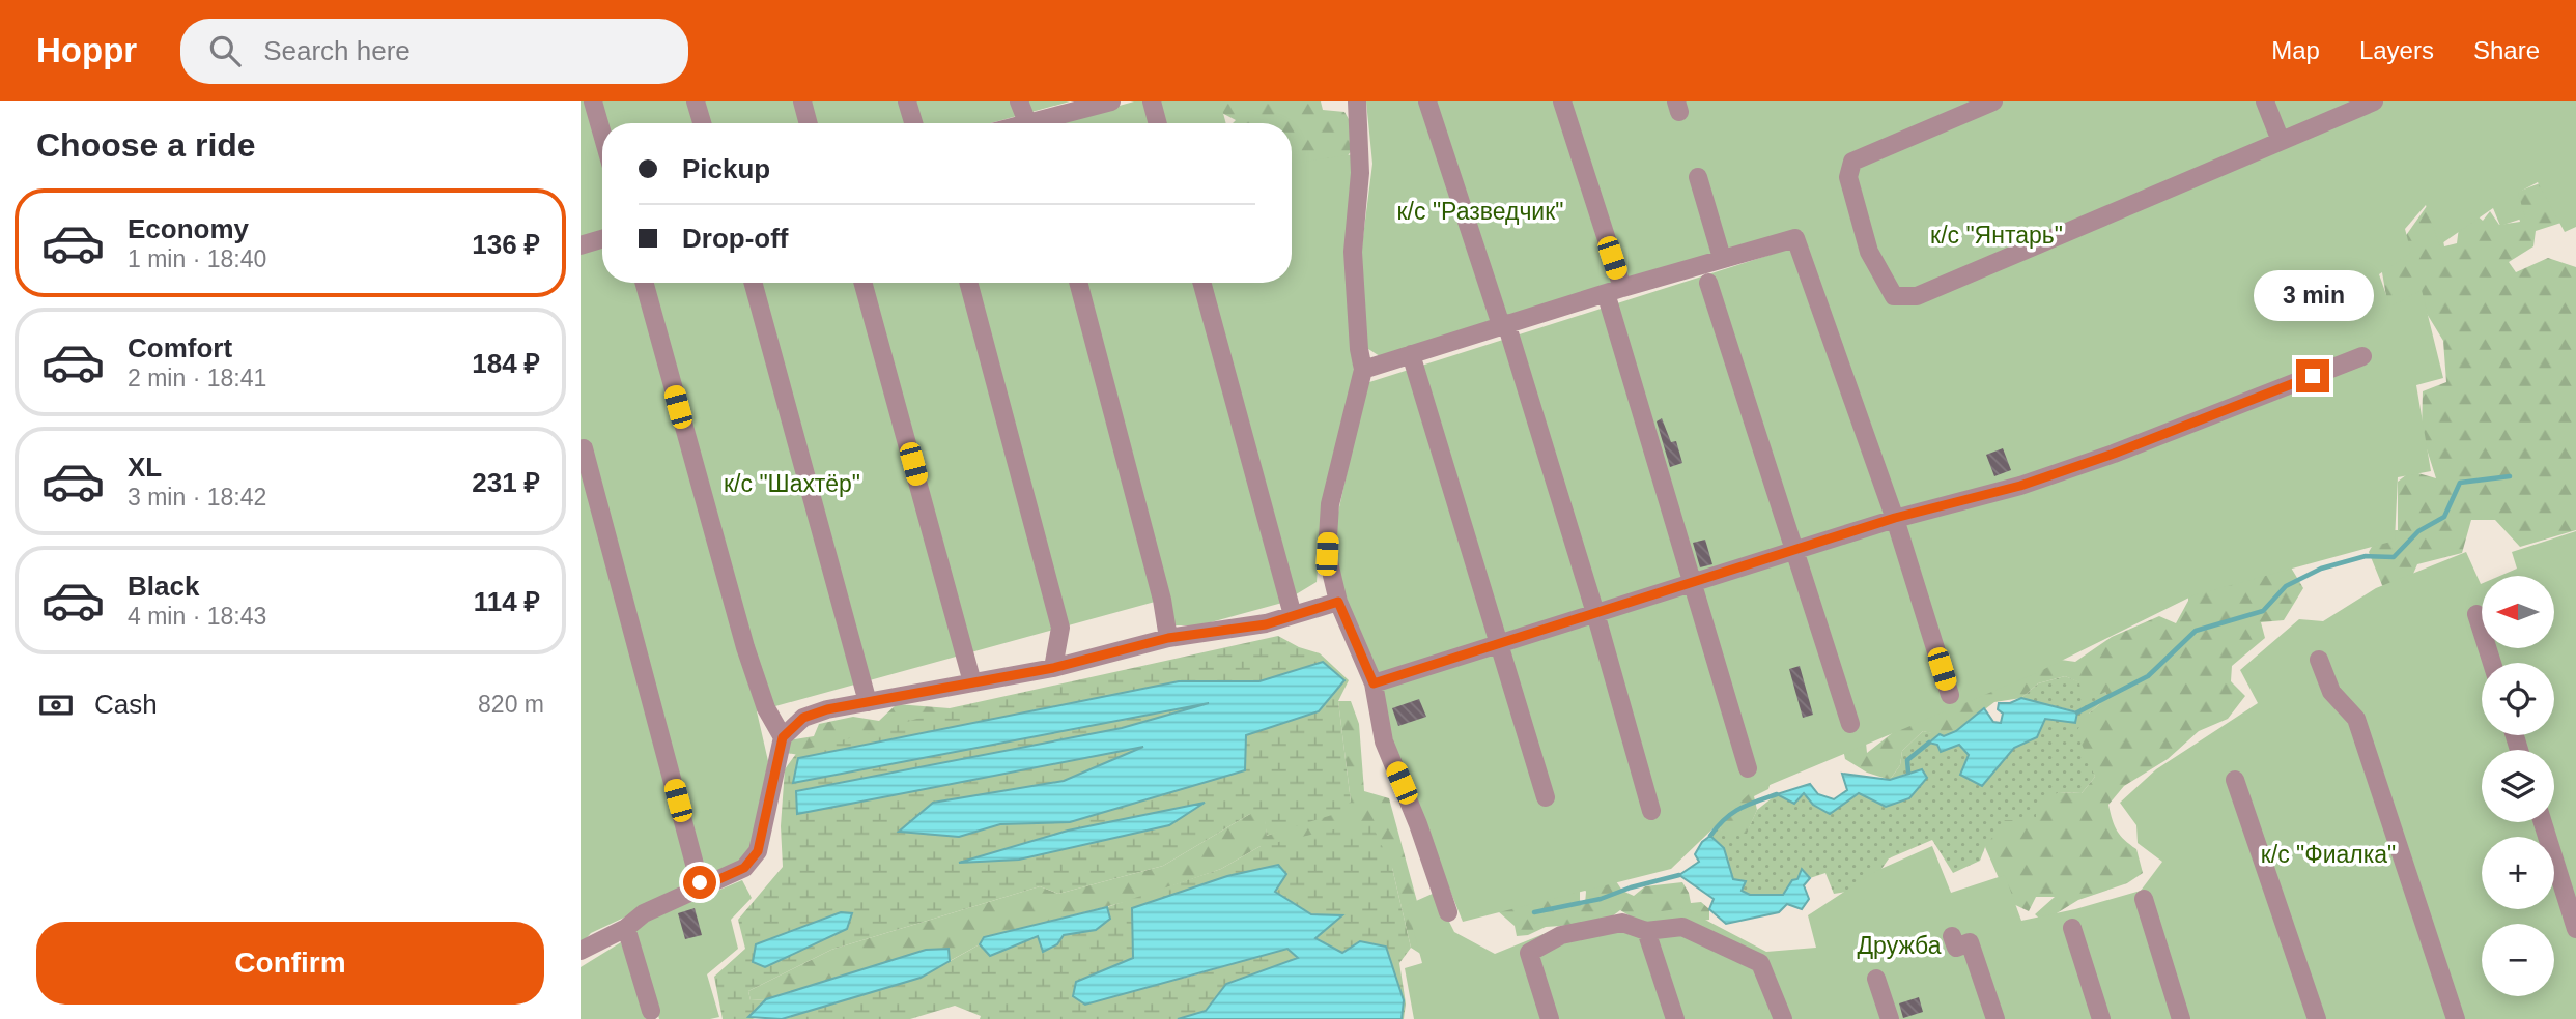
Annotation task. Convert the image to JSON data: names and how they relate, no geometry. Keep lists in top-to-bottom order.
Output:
{
  "parks": [
    "к/с \"Разведчик\"",
    "к/с \"Янтарь\"",
    "к/с \"Шахтёр\"",
    "к/с \"Фиалка\"",
    "Дружба"
  ],
  "north": "left",
  "page": {
    "header": "Hoppr",
    "search": "Search here",
    "nav": ["Map", "Layers", "Share"],
    "heading": "Choose a ride",
    "banner": ["Pickup", "Drop-off"],
    "list": [
      {
        "name": "Economy",
        "note": "1 min · 18:40",
        "value": "136 ₽"
      },
      {
        "name": "Comfort",
        "note": "2 min · 18:41",
        "value": "184 ₽"
      },
      {
        "name": "XL",
        "note": "3 min · 18:42",
        "value": "231 ₽"
      },
      {
        "name": "Black",
        "note": "4 min · 18:43",
        "value": "114 ₽"
      }
    ],
    "bubble": "3 min",
    "map_buttons": ["+", "−"],
    "pay": ["Cash", "820 m"],
    "buttons": "Confirm"
  }
}
